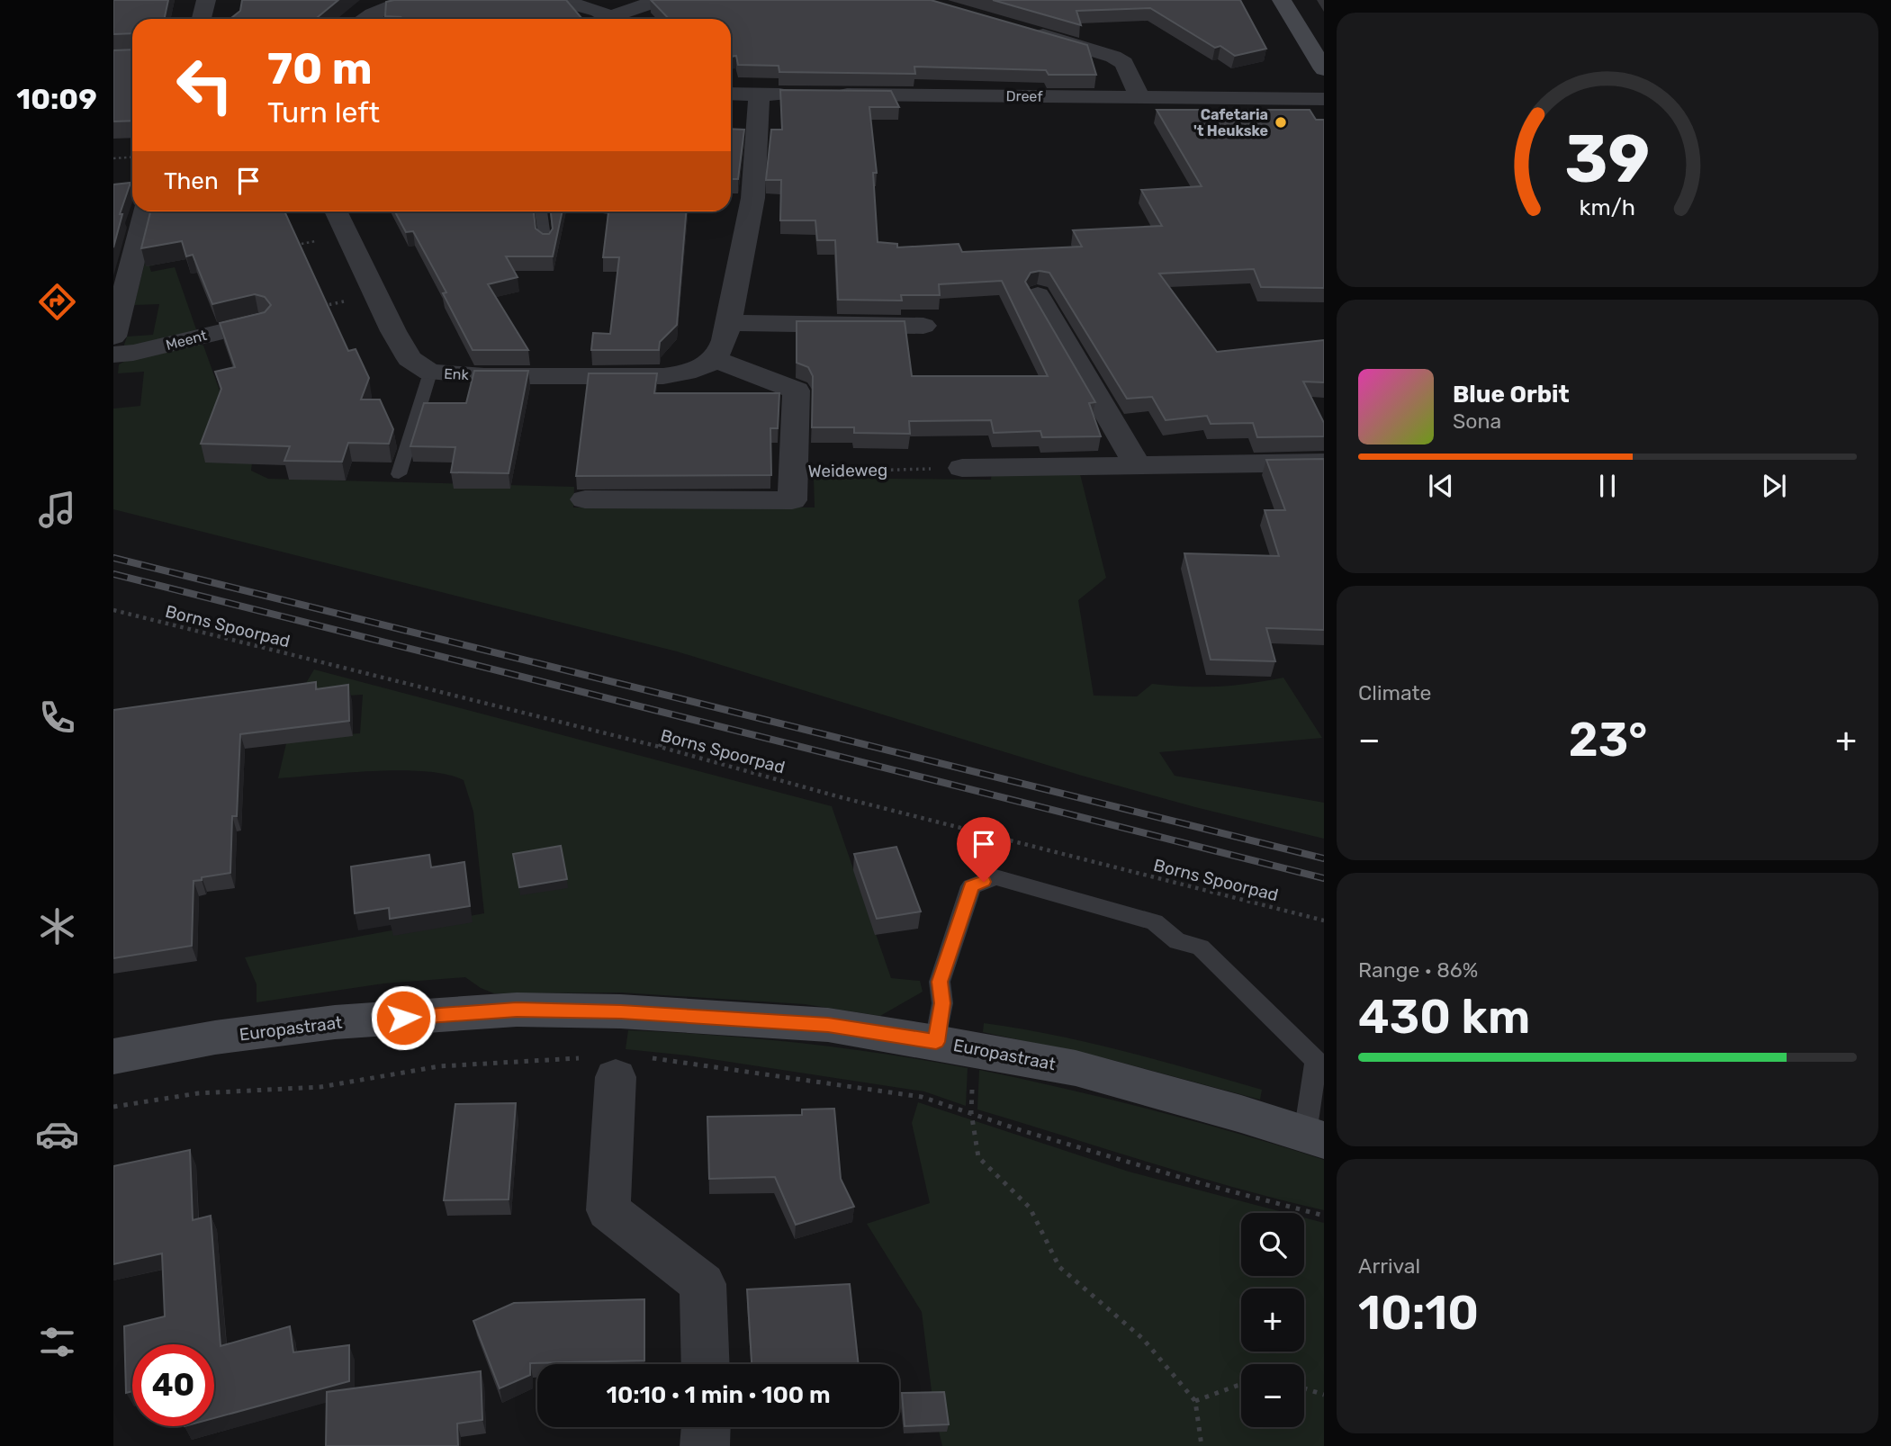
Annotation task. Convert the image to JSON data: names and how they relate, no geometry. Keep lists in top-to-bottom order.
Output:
{
  "streets": {
    "street": [
      "Dreef",
      "Meent",
      "Enk",
      "Weideweg",
      "Europastraat"
    ],
    "path": ["Borns Spoorpad"]
  },
  "places": ["Cafetaria 't Heukske"],
  "page": {
    "tabs": "10:09",
    "turn": ["70 m", "Turn left"],
    "then": "Then",
    "song": ["Blue Orbit", "Sona"],
    "tile": [
      "Climate",
      ["Range · 86%", "430 km"],
      ["Arrival", "10:10"]
    ],
    "heat": ["−", "23°", "+"],
    "map_buttons": ["+", "−"],
    "limit": "40",
    "trip": "10:10 · 1 min · 100 m",
    "gauge": ["39", "km/h"]
  }
}
